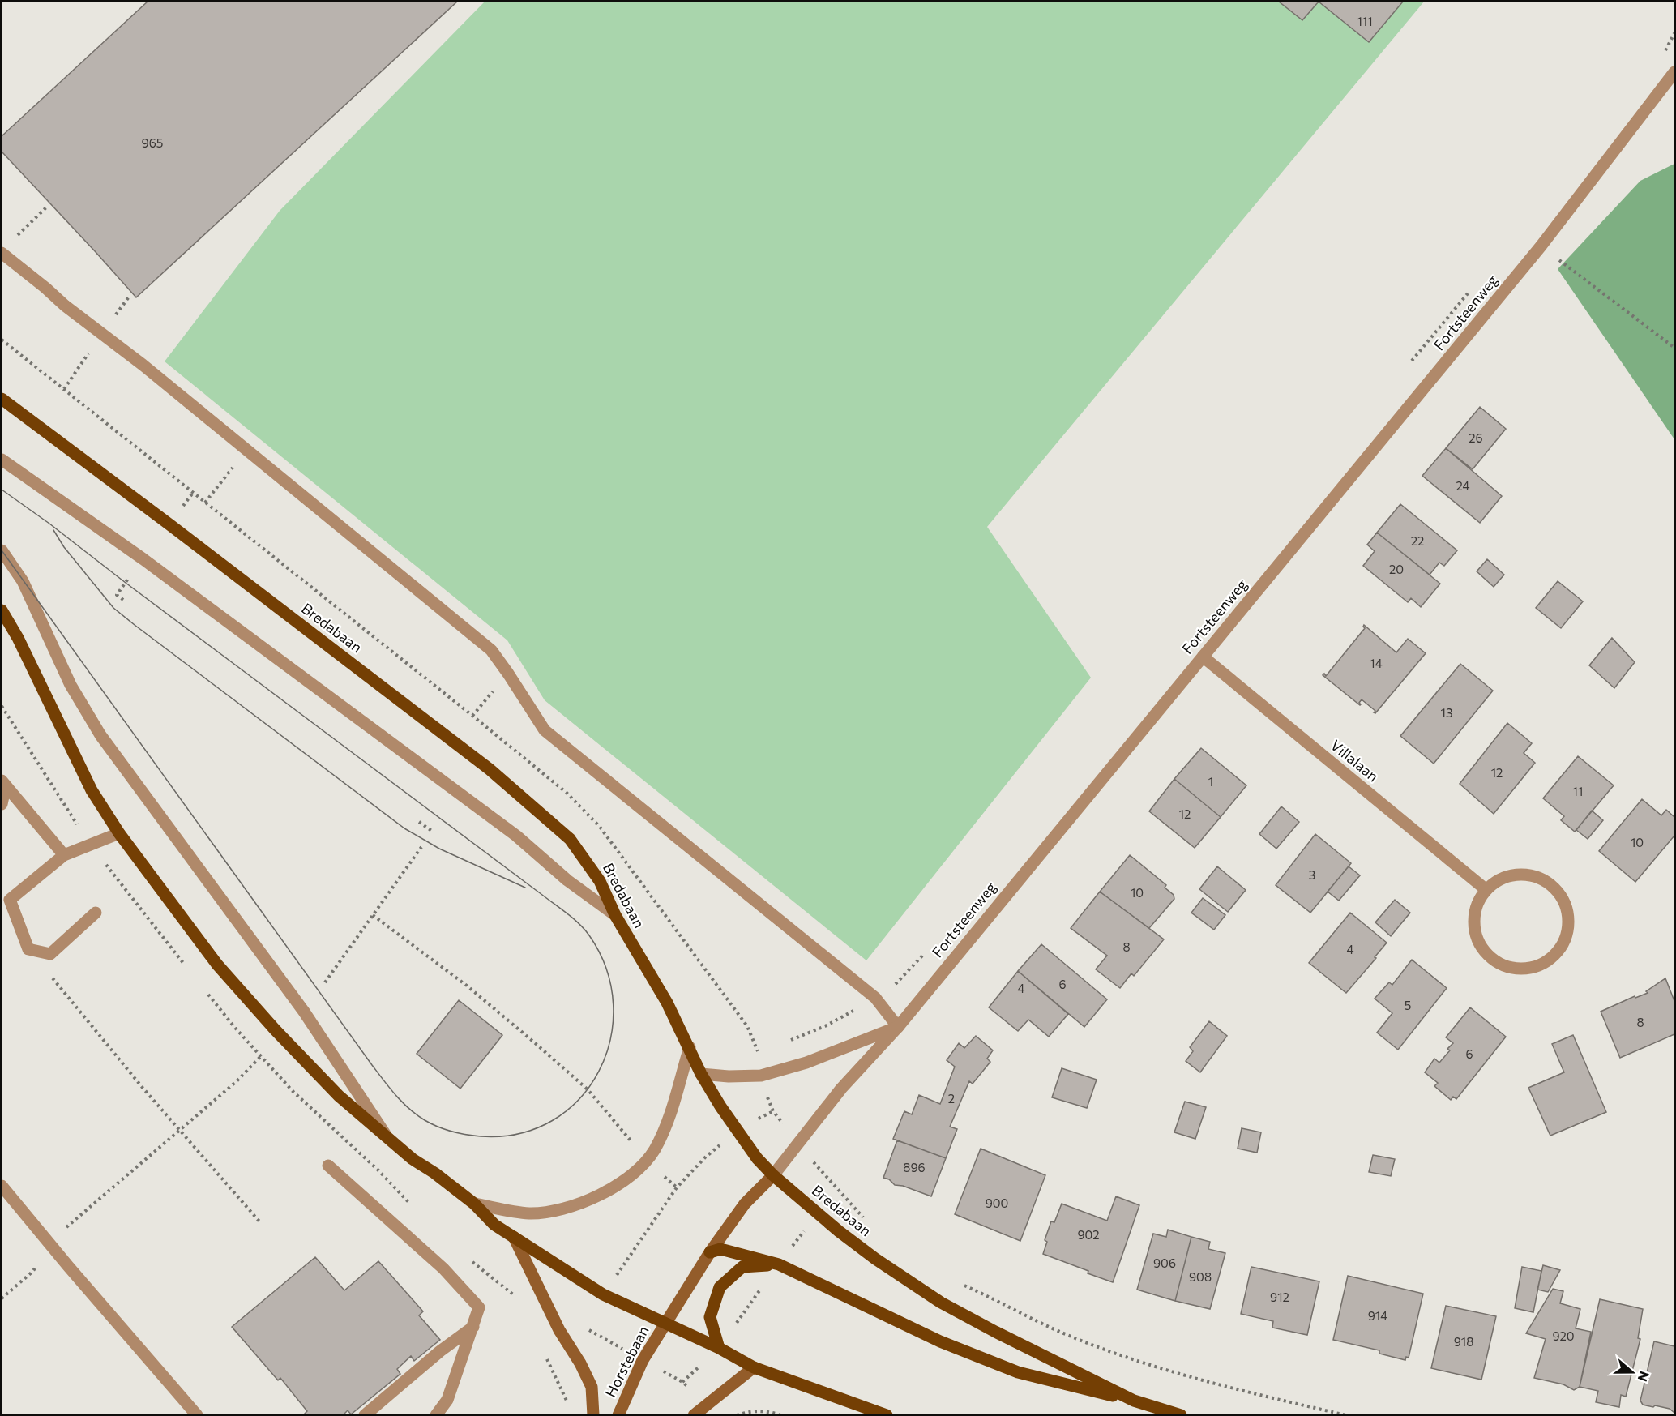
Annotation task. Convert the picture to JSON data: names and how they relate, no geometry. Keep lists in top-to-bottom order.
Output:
{
  "streets": {
    "main road": ["Bredabaan"],
    "street": ["Fortsteenweg", "Villalaan", "Horstebaan"]
  },
  "crossings": [
    ["Fortsteenweg", "Bredabaan"],
    ["Fortsteenweg", "Villalaan"],
    ["Fortsteenweg", "Horstebaan"],
    ["Bredabaan", "Horstebaan"]
  ],
  "house_numbers": [
    "111",
    "965",
    "26",
    "24",
    "22",
    "20",
    "14",
    "13",
    "12",
    "1",
    "11",
    "12",
    "10",
    "3",
    "10",
    "8",
    "4",
    "6",
    "4",
    "5",
    "8",
    "6",
    "2",
    "896",
    "900",
    "902",
    "906",
    "908",
    "912",
    "914",
    "920",
    "918"
  ],
  "north": "right"
}
